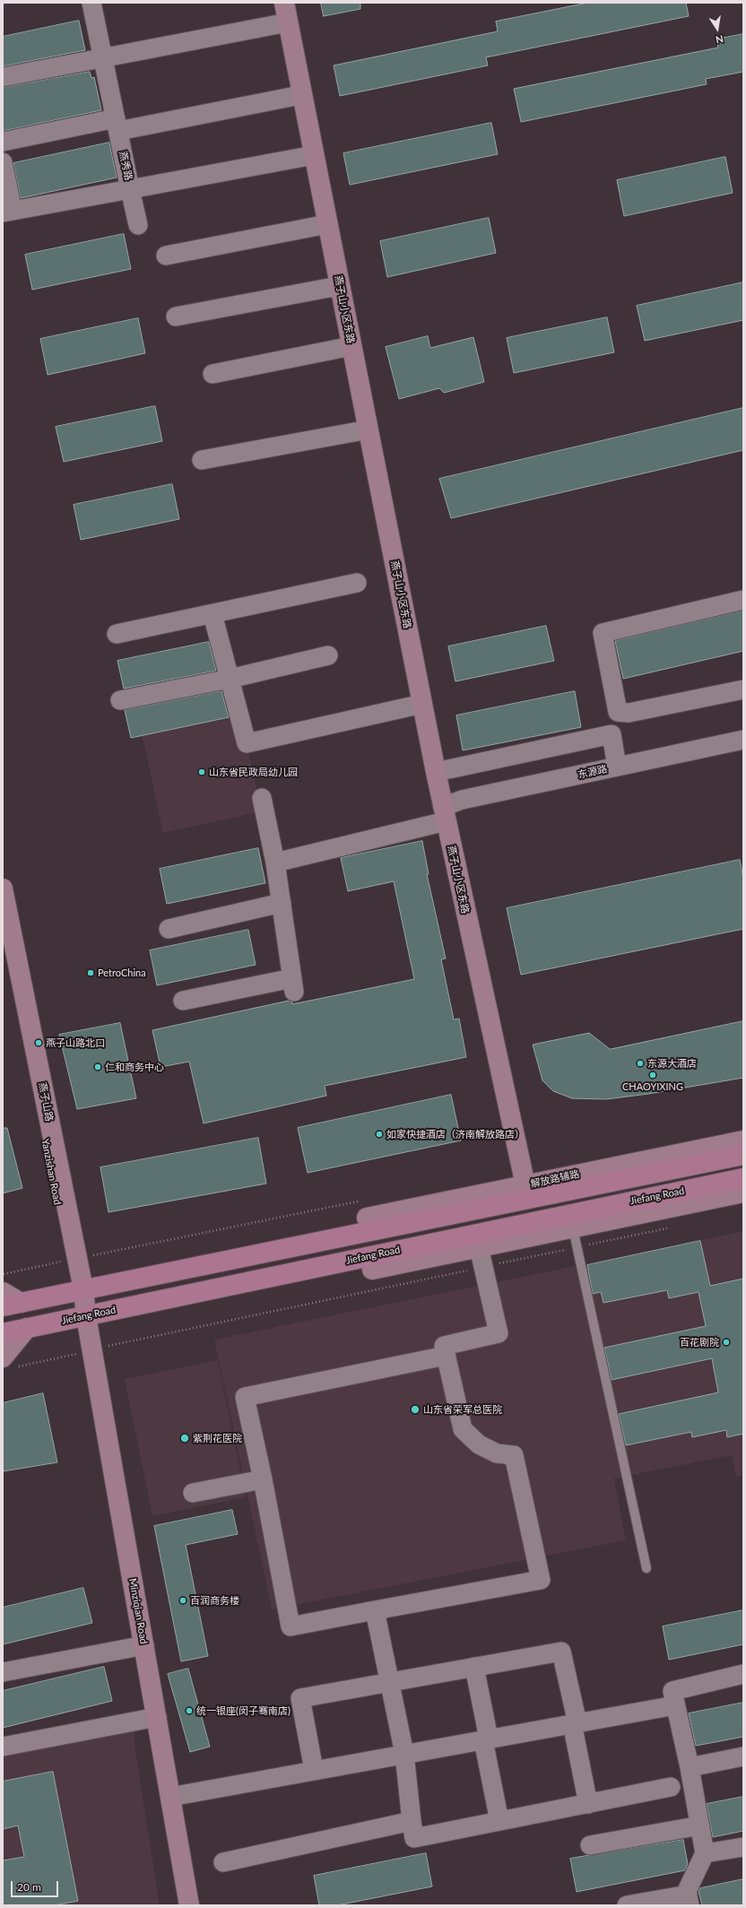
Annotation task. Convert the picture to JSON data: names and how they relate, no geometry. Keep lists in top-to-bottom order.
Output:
{
  "streets": {
    "main road": ["Jiefang Road"],
    "street": [
      "燕秀路",
      "燕子山小区东路",
      "东源路",
      "燕子山路",
      "Yanzishan Road",
      "解放路辅路",
      "Minziqian Road"
    ]
  },
  "crossings": [
    ["燕秀路", "燕子山小区东路"],
    ["燕子山小区东路", "东源路"],
    ["燕子山小区东路", "解放路辅路"],
    ["燕子山路", "Yanzishan Road"],
    ["燕子山路", "Jiefang Road"],
    ["燕子山路", "Minziqian Road"],
    ["Jiefang Road", "Minziqian Road"]
  ],
  "places": [
    "山东省民政局幼儿园",
    "PetroChina",
    "燕子山路北口",
    "东源大酒店",
    "仁和商务中心",
    "CHAOYIXING",
    "如家快捷酒店（济南解放路店）",
    "百花剧院",
    "山东省荣军总医院",
    "紫荆花医院",
    "百润商务楼",
    "统一银座(闵子骞南店)"
  ],
  "scale_bar": "20 m",
  "north": "bottom"
}
